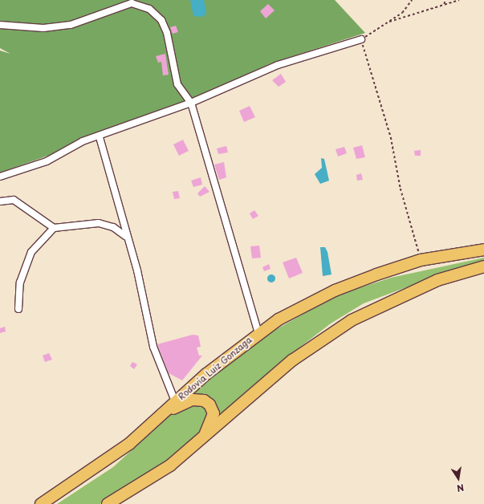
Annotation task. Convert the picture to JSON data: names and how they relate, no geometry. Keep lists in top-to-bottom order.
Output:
{
  "streets": {
    "highway": ["Rodovia Luiz Gonzaga"]
  },
  "north": "bottom"
}
